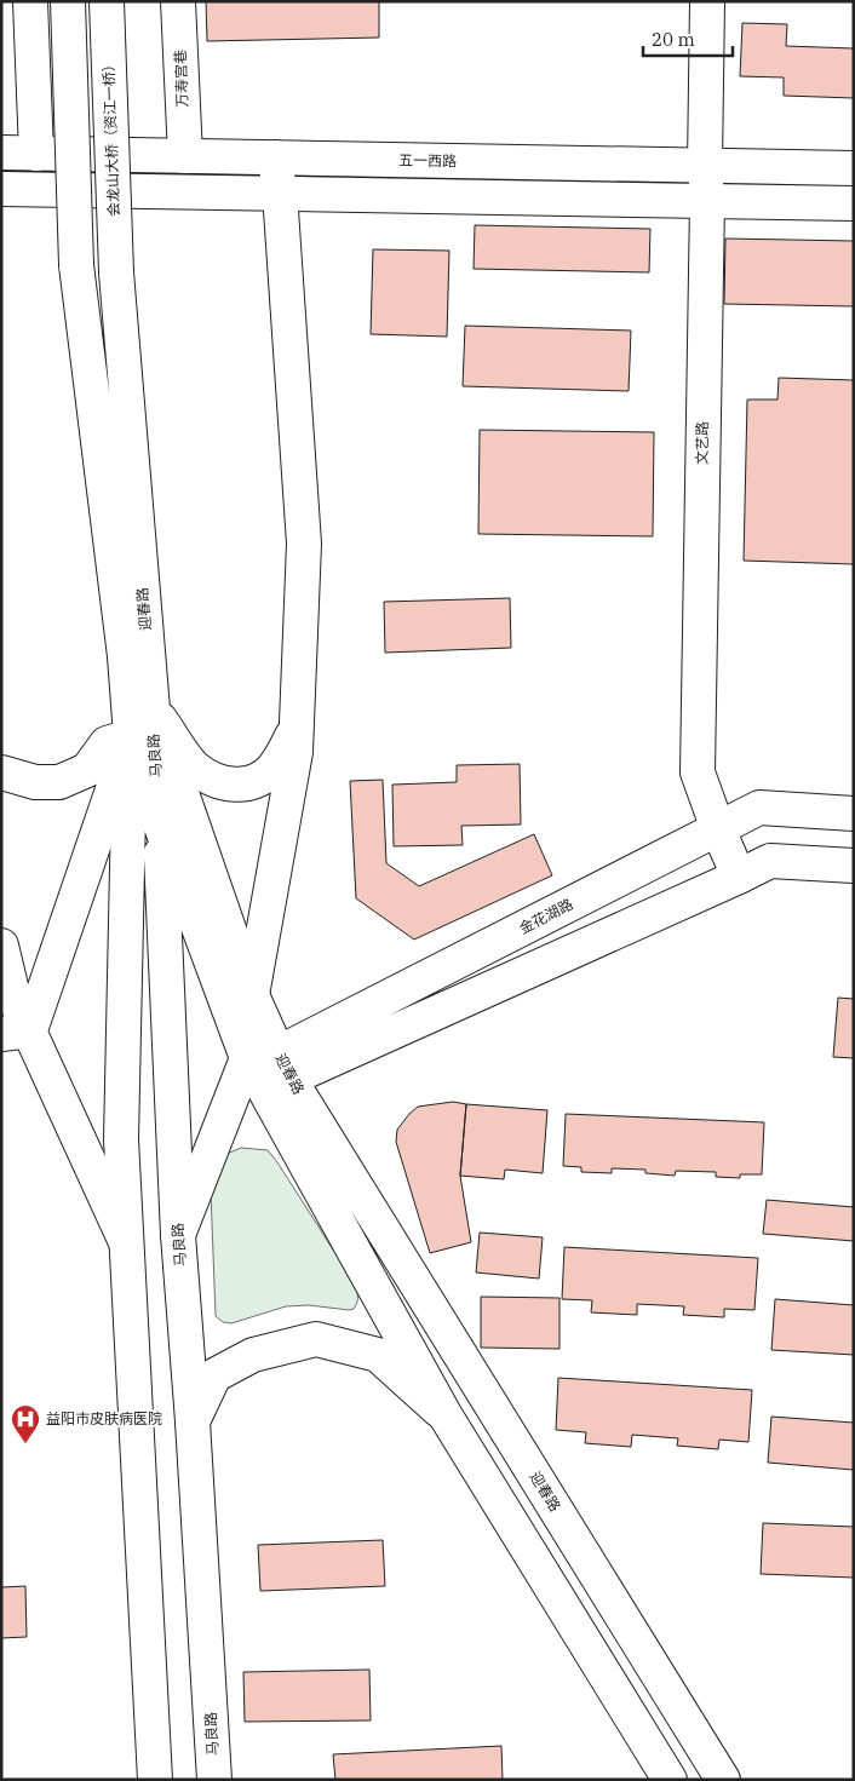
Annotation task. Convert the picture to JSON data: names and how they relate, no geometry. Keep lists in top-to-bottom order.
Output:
{
  "streets": {
    "main road": [
      "万寿宫巷",
      "会龙山大桥（资江一桥）",
      "五一西路",
      "文艺路",
      "迎春路",
      "马良路",
      "金花湖路"
    ]
  },
  "crossings": [
    ["万寿宫巷", "五一西路"],
    ["会龙山大桥（资江一桥）", "迎春路"],
    ["五一西路", "文艺路"],
    ["文艺路", "金花湖路"],
    ["迎春路", "马良路"],
    ["迎春路", "金花湖路"]
  ],
  "places": {
    "hospital": ["益阳市皮肤病医院"]
  },
  "scale_bar": "20 m"
}
